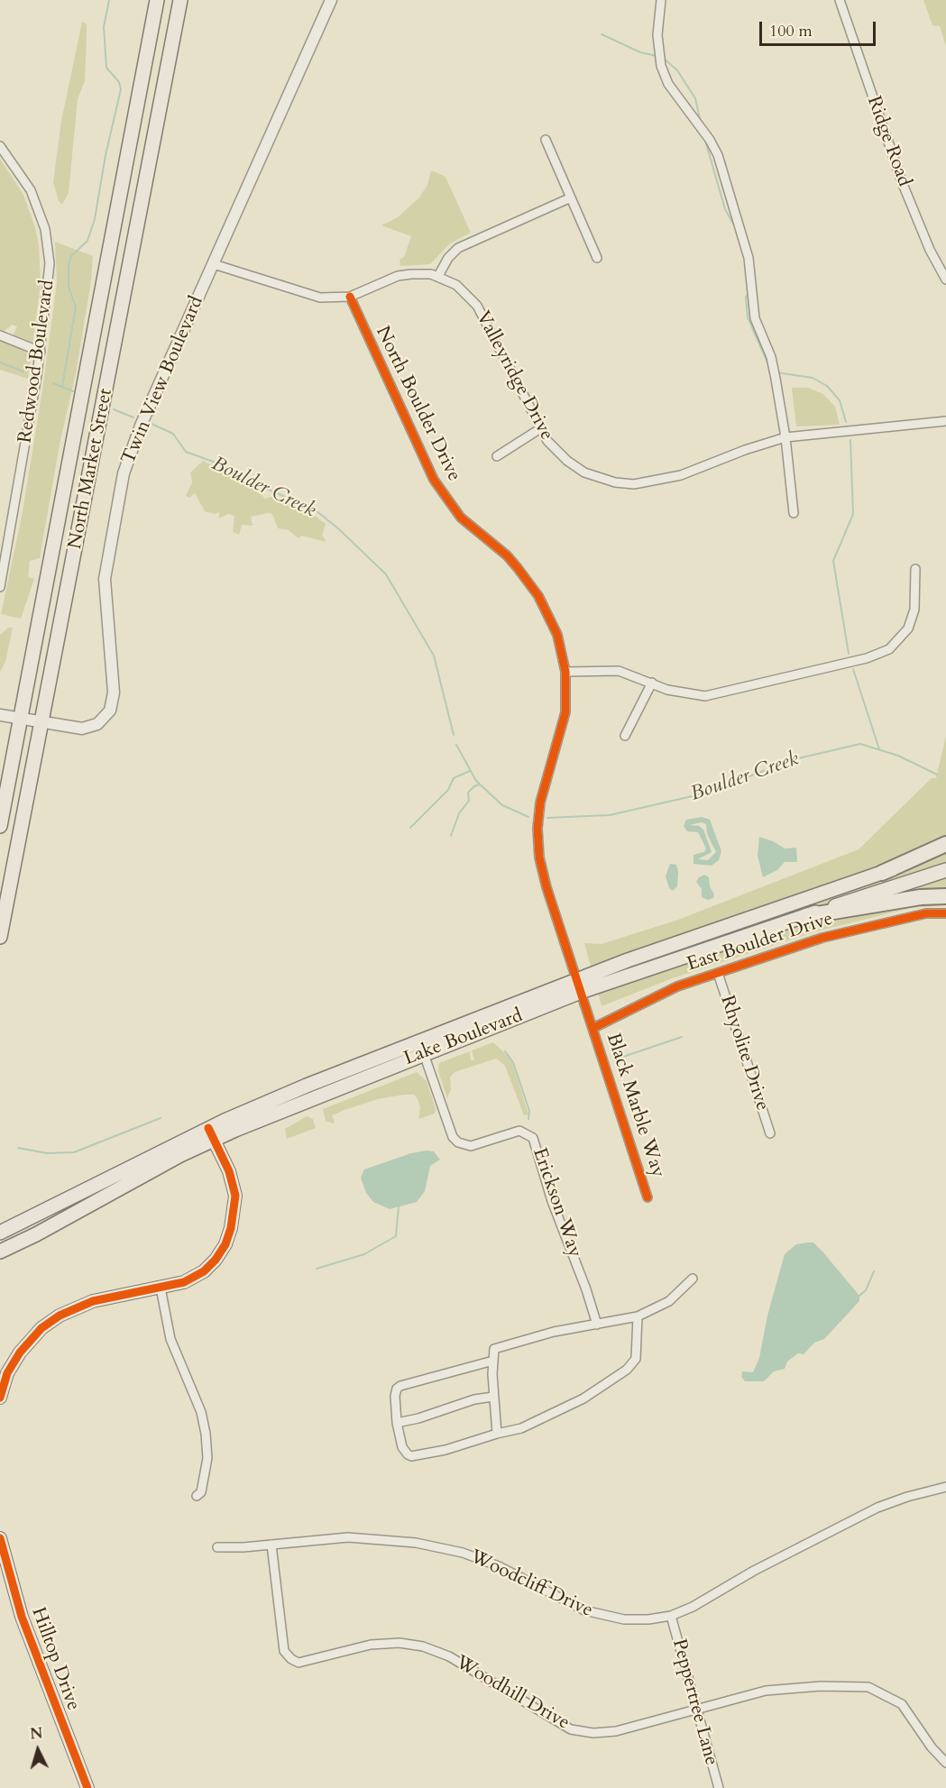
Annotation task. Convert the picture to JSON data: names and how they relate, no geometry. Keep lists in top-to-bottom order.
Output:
{
  "streets": {
    "main road": ["North Market Street", "Lake Boulevard", "Hilltop Drive"],
    "street": [
      "Ridge Road",
      "Redwood Boulevard",
      "Valleyridge Drive",
      "Twin View Boulevard",
      "North Boulder Drive",
      "East Boulder Drive",
      "Rhyolite Drive",
      "Black Marble Way",
      "Erickson Way",
      "Woodcliff Drive",
      "Woodhill Drive",
      "Peppertree Lane"
    ]
  },
  "crossings": [
    ["Valleyridge Drive", "Twin View Boulevard"],
    ["Valleyridge Drive", "North Boulder Drive"],
    ["Twin View Boulevard", "North Market Street"],
    ["North Boulder Drive", "Lake Boulevard"],
    ["North Boulder Drive", "Black Marble Way"],
    ["East Boulder Drive", "Rhyolite Drive"],
    ["East Boulder Drive", "Black Marble Way"],
    ["Lake Boulevard", "Black Marble Way"],
    ["Lake Boulevard", "Erickson Way"],
    ["Woodcliff Drive", "Woodhill Drive"],
    ["Woodcliff Drive", "Peppertree Lane"],
    ["Woodhill Drive", "Peppertree Lane"]
  ],
  "water": ["Boulder Creek"],
  "scale_bar": "100 m",
  "north": "top"
}
